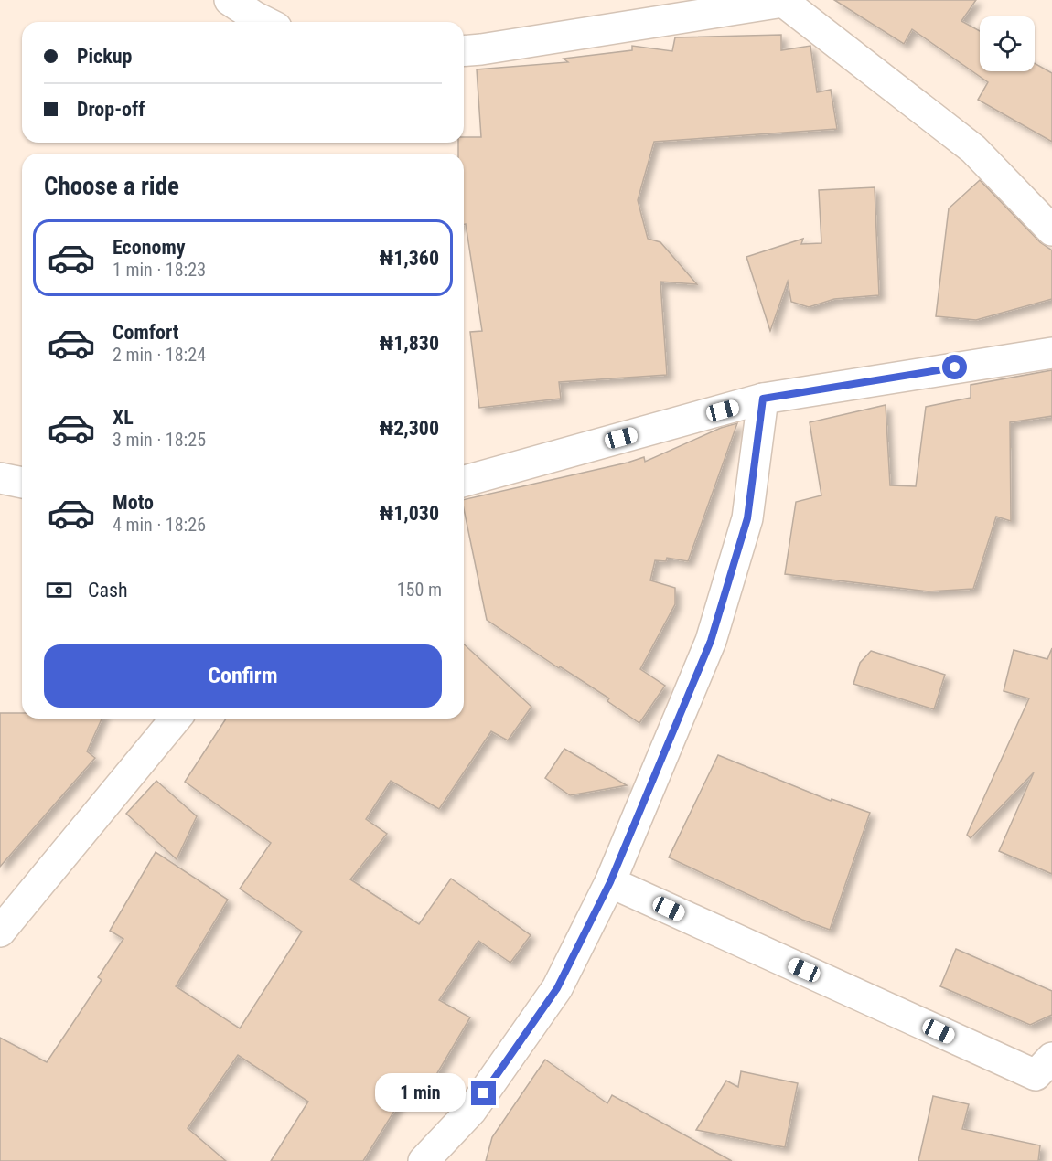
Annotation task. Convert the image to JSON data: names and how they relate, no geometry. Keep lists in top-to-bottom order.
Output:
{
  "page": {
    "banner": ["Pickup", "Drop-off"],
    "heading": "Choose a ride",
    "list": [
      {
        "name": "Economy",
        "note": "1 min · 18:23",
        "value": "₦1,360"
      },
      {
        "name": "Comfort",
        "note": "2 min · 18:24",
        "value": "₦1,830"
      },
      {
        "name": "XL",
        "note": "3 min · 18:25",
        "value": "₦2,300"
      },
      {
        "name": "Moto",
        "note": "4 min · 18:26",
        "value": "₦1,030"
      }
    ],
    "pay": ["Cash", "150 m"],
    "buttons": "Confirm",
    "bubble": "1 min"
  }
}
